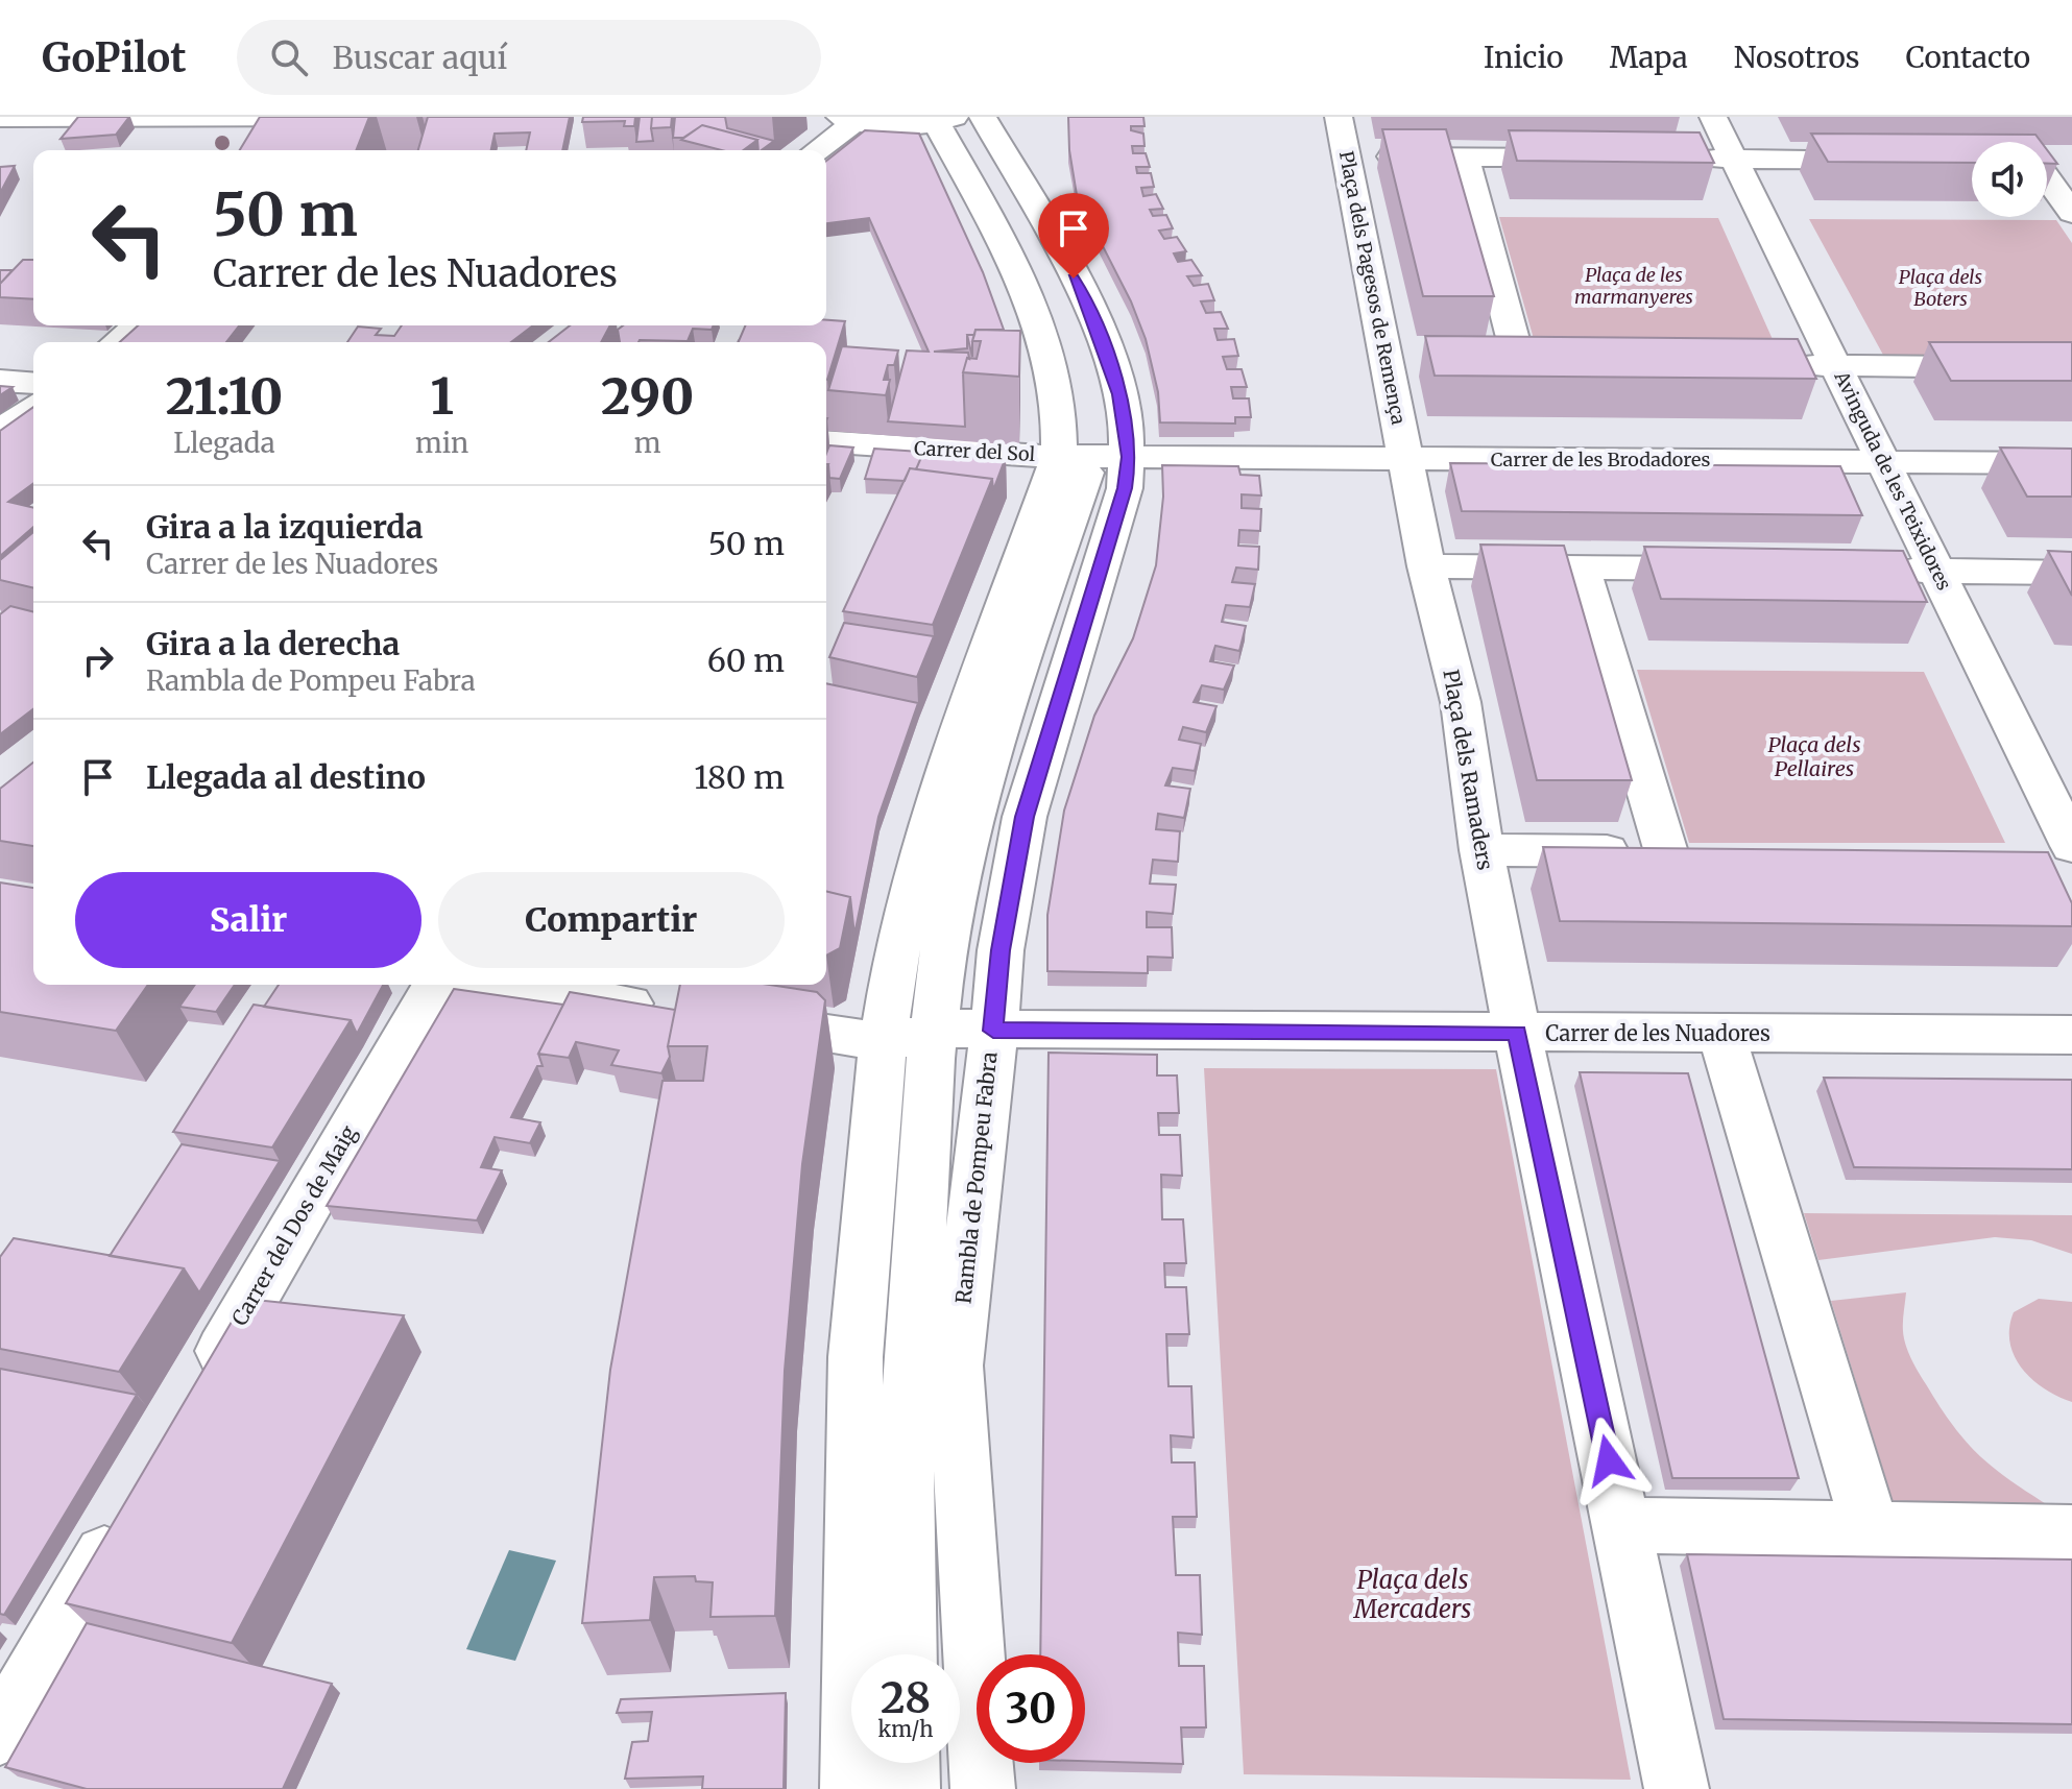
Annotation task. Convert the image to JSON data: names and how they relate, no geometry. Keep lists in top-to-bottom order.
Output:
{
  "streets": {
    "street": [
      "Plaça dels Pagesos de Remença",
      "Carrer del Sol",
      "Carrer de les Brodadores",
      "Avinguda de les Teixidores",
      "Plaça dels Ramaders",
      "Carrer de les Nuadores",
      "Rambla de Pompeu Fabra",
      "Carrer del Dos de Maig"
    ]
  },
  "crossings": [
    ["Plaça dels Pagesos de Remença", "Carrer de les Brodadores"],
    ["Plaça dels Pagesos de Remença", "Plaça dels Ramaders"],
    ["Carrer del Sol", "Carrer de les Brodadores"],
    ["Carrer del Sol", "Rambla de Pompeu Fabra"],
    ["Carrer de les Brodadores", "Avinguda de les Teixidores"],
    ["Carrer de les Brodadores", "Plaça dels Ramaders"],
    ["Carrer de les Brodadores", "Rambla de Pompeu Fabra"],
    ["Plaça dels Ramaders", "Carrer de les Nuadores"],
    ["Carrer de les Nuadores", "Rambla de Pompeu Fabra"]
  ],
  "parks": [
    "Plaça de les marmanyeres",
    "Plaça dels Boters",
    "Plaça dels Pellaires",
    "Plaça dels Mercaders"
  ],
  "page": {
    "header": "GoPilot",
    "search": "Buscar aquí",
    "nav": [
      "Inicio",
      "Mapa",
      "Nosotros",
      "Contacto"
    ],
    "turn": ["50 m", "Carrer de les Nuadores"],
    "eta": [
      "21:10",
      "Llegada",
      "1",
      "min",
      "290",
      "m"
    ],
    "list": [
      {
        "name": "Gira a la izquierda",
        "note": "Carrer de les Nuadores",
        "value": "50 m"
      },
      {
        "name": "Gira a la derecha",
        "note": "Rambla de Pompeu Fabra",
        "value": "60 m"
      },
      {
        "name": "Llegada al destino",
        "value": "180 m"
      }
    ],
    "buttons": ["Salir", "Compartir"],
    "speed": "28 km/h",
    "limit": "30"
  }
}
